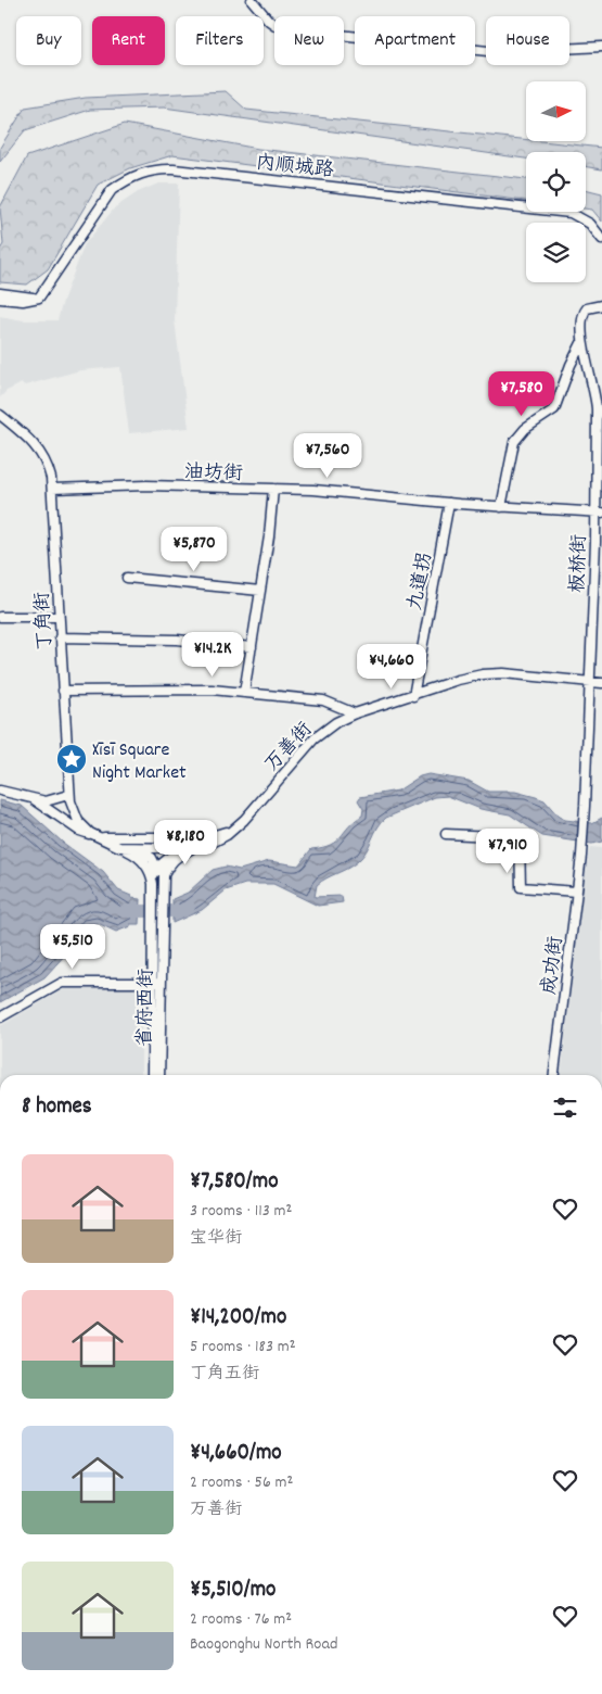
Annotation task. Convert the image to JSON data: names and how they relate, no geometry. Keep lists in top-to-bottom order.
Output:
{
  "streets": {
    "street": [
      "内顺城路",
      "油坊街",
      "板桥街",
      "九道拐",
      "丁角街",
      "万善街",
      "成功街",
      "省府西街"
    ]
  },
  "crossings": [
    ["油坊街", "板桥街"],
    ["油坊街", "九道拐"],
    ["油坊街", "丁角街"],
    ["板桥街", "万善街"],
    ["板桥街", "成功街"],
    ["九道拐", "万善街"],
    ["丁角街", "万善街"]
  ],
  "places": {
    "place": ["Xīsī Square Night Market"]
  },
  "north": "right",
  "page": {
    "chip": [
      "Buy",
      "Rent",
      "Filters",
      "New",
      "Apartment",
      "House"
    ],
    "price": [
      "¥7,580",
      "¥7,560",
      "¥5,870",
      "¥14.2K",
      "¥4,660",
      "¥8,180",
      "¥7,910",
      "¥5,510"
    ],
    "heading": "8 homes",
    "list": [
      {
        "name": "¥7,580/mo",
        "note": "3 rooms · 113 m² · 宝华街"
      },
      {
        "name": "¥14,200/mo",
        "note": "5 rooms · 183 m² · 丁角五街"
      },
      {
        "name": "¥4,660/mo",
        "note": "2 rooms · 56 m² · 万善街"
      },
      {
        "name": "¥5,510/mo",
        "note": "2 rooms · 76 m² · Baogonghu North Road"
      }
    ]
  }
}
